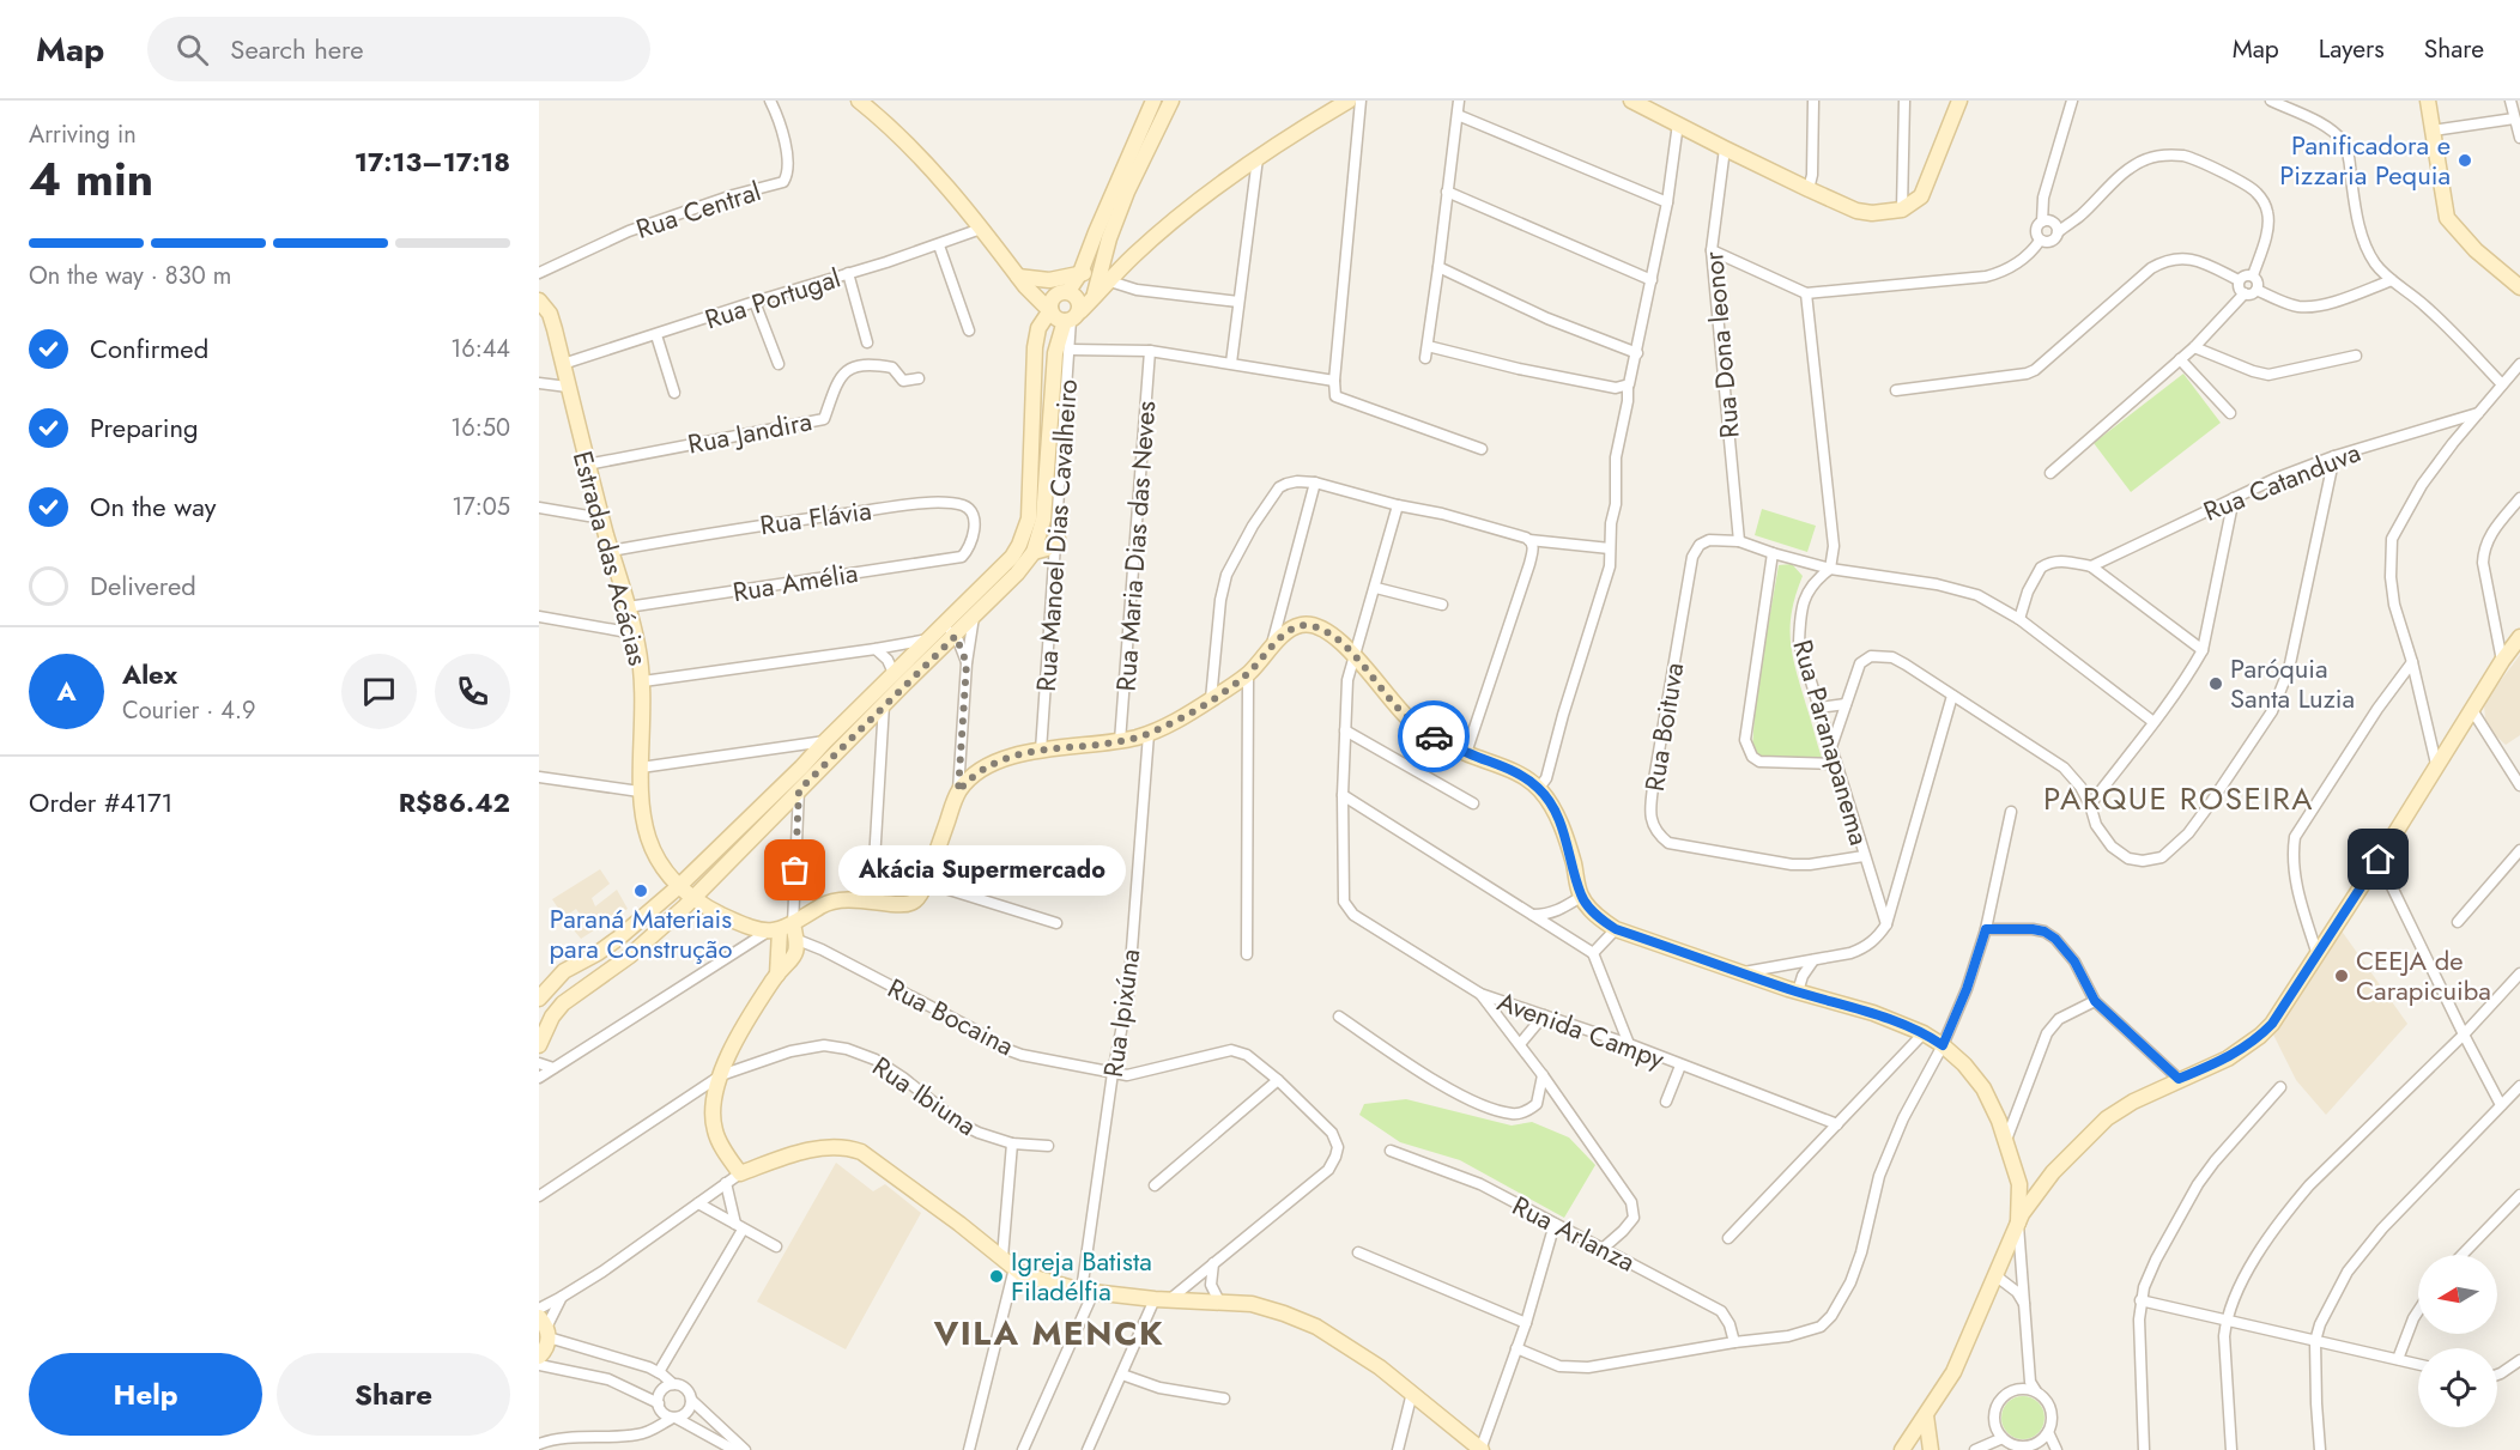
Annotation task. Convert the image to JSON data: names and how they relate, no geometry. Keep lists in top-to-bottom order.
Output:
{
  "streets": {
    "main road": ["Estrada das Acácias"],
    "street": [
      "Rua Central",
      "Rua Portugal",
      "Rua Dona leonor",
      "Rua Jandira",
      "Rua Catanduva",
      "Rua Flávia",
      "Rua Manoel Dias Cavalheiro",
      "Rua Maria Dias das Neves",
      "Rua Amélia",
      "Rua Boituva",
      "Rua Paranapanema",
      "Rua Ipixúna",
      "Rua Bocaina",
      "Avenida Campy",
      "Rua Ibiuna",
      "Rua Arlanza"
    ]
  },
  "crossings": [
    ["Rua Portugal", "Estrada das Acácias"],
    ["Rua Dona leonor", "Rua Boituva"],
    ["Rua Jandira", "Estrada das Acácias"],
    ["Rua Flávia", "Estrada das Acácias"],
    ["Rua Flávia", "Rua Amélia"],
    ["Estrada das Acácias", "Rua Amélia"],
    ["Rua Boituva", "Rua Paranapanema"],
    ["Rua Ipixúna", "Rua Bocaina"]
  ],
  "districts": ["PARQUE ROSEIRA", "VILA MENCK"],
  "places": [
    "Panificadora e Pizzaria Pequia",
    "Paróquia Santa Luzia",
    "Akácia Supermercado",
    "Paraná Materiais para Construção",
    "CEEJA de Carapicuiba",
    "Igreja Batista Filadélfia"
  ],
  "north": "left",
  "page": {
    "header": "Map",
    "search": "Search here",
    "nav": ["Map", "Layers", "Share"],
    "heading": ["4 min", "Arriving in", "17:13–17:18"],
    "panel": [
      "Alex",
      "Courier · 4.9",
      "Order #4171",
      "R$86.42"
    ],
    "bar": "On the way · 830 m",
    "list": [
      ["Confirmed", "16:44"],
      ["Preparing", "16:50"],
      ["On the way", "17:05"],
      "Delivered"
    ],
    "round": "A",
    "bubble": "Akácia Supermercado",
    "buttons": ["Help", "Share"]
  }
}
